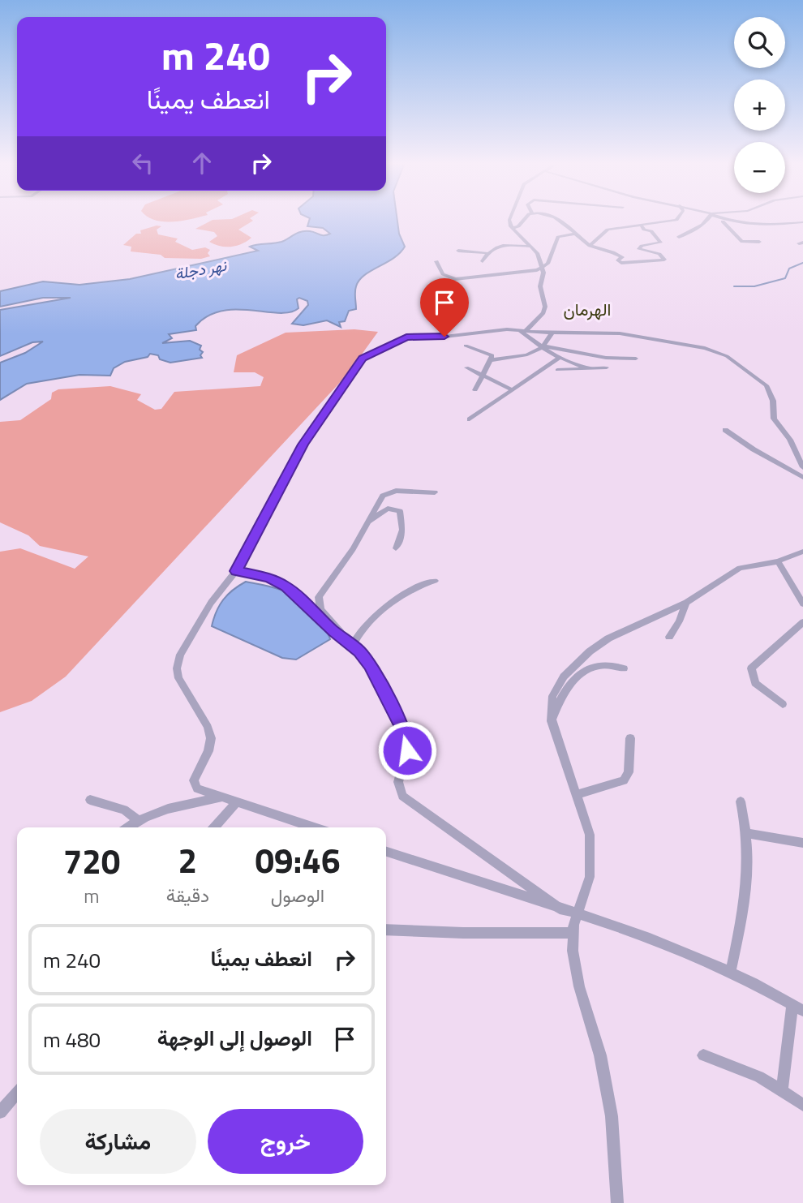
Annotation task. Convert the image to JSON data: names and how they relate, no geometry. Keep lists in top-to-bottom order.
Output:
{
  "districts": ["الهرمان"],
  "water": ["نهر دجلة"],
  "page": {
    "map_buttons": ["+", "−"],
    "turn": ["240 m", "انعطف يمينًا"],
    "eta": [
      "09:46",
      "الوصول",
      "2",
      "دقيقة",
      "720",
      "m"
    ],
    "list": [
      {
        "name": "انعطف يمينًا",
        "value": "240 m"
      },
      {
        "name": "الوصول إلى الوجهة",
        "value": "480 m"
      }
    ],
    "buttons": ["خروج", "مشاركة"]
  }
}
